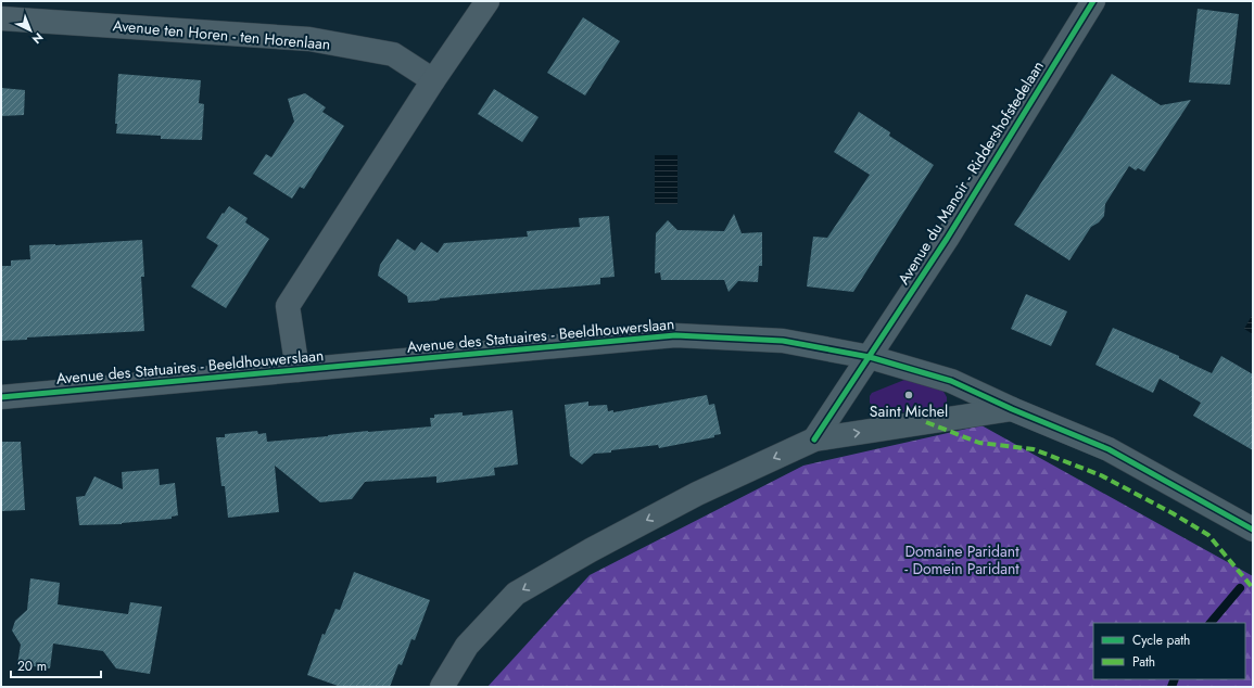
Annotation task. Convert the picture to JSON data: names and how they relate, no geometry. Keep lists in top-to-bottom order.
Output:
{
  "streets": {
    "street": ["Avenue ten Horen - ten Horenlaan", "Avenue du Manoir - Riddershofstedelaan", "Avenue des Statuaires - Beeldhouwerslaan"]
  },
  "crossings": [
    ["Avenue du Manoir - Riddershofstedelaan", "Avenue des Statuaires - Beeldhouwerslaan"]
  ],
  "parks": ["Domaine Paridant - Domein Paridant"],
  "places": ["Saint Michel"],
  "legend": ["Cycle path", "Path"],
  "scale_bar": "20 m",
  "north": "bottom right"
}
